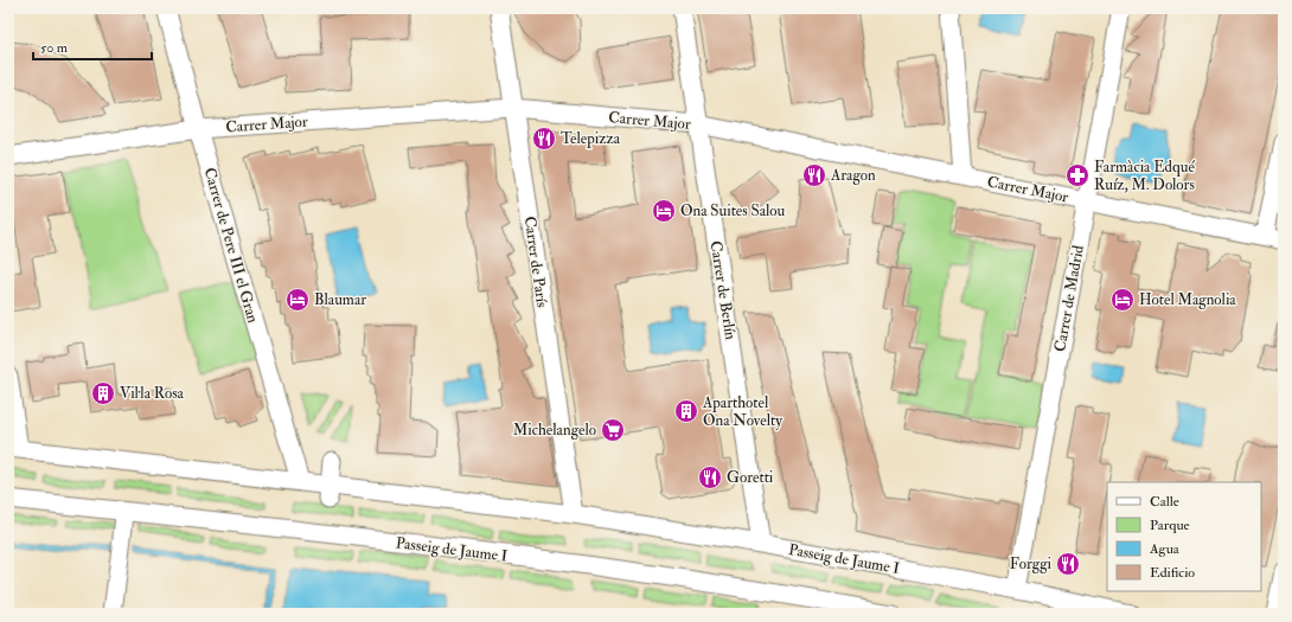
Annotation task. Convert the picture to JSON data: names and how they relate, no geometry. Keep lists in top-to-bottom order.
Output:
{
  "streets": {
    "street": [
      "Carrer Major",
      "Carrer de Pere III el Gran",
      "Carrer de París",
      "Carrer de Berlín",
      "Carrer de Madrid",
      "Passeig de Jaume I"
    ]
  },
  "crossings": [
    ["Carrer Major", "Carrer de Pere III el Gran"],
    ["Carrer Major", "Carrer de París"],
    ["Carrer Major", "Carrer de Berlín"],
    ["Carrer Major", "Carrer de Madrid"],
    ["Carrer de Pere III el Gran", "Passeig de Jaume I"],
    ["Carrer de París", "Passeig de Jaume I"],
    ["Carrer de Berlín", "Passeig de Jaume I"],
    ["Carrer de Madrid", "Passeig de Jaume I"]
  ],
  "places": {
    "restaurant": [
      "Telepizza",
      "Aragon",
      "Goretti",
      "Forggi"
    ],
    "pharmacy": ["Farmàcia Edqué Ruíz, M. Dolors"],
    "hotel": ["Ona Suites Salou", "Blaumar", "Hotel Magnolia"],
    "building": ["Vil·la Rosa", "Aparthotel Ona Novelty"],
    "supermarket": ["Michelangelo"]
  },
  "legend": [
    "Calle",
    "Parque",
    "Agua",
    "Edificio"
  ],
  "scale_bar": "50 m"
}
